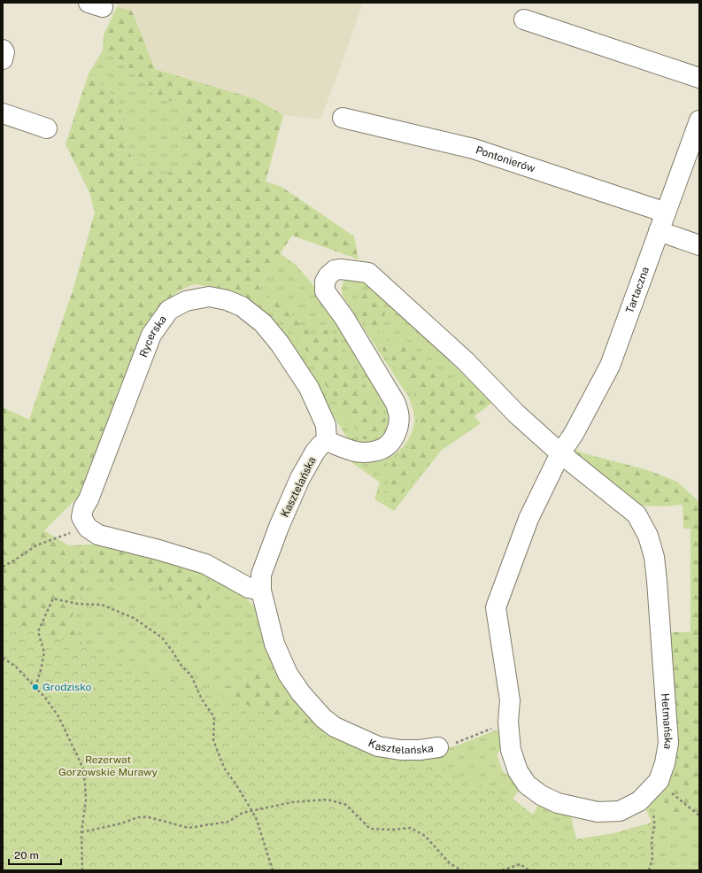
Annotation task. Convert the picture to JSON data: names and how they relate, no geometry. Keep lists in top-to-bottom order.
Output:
{
  "streets": {
    "street": [
      "Pontonierów",
      "Tartaczna",
      "Rycerska",
      "Kasztelańska",
      "Hetmańska"
    ]
  },
  "crossings": [
    ["Pontonierów", "Tartaczna"],
    ["Tartaczna", "Hetmańska"],
    ["Rycerska", "Kasztelańska"],
    ["Rycerska", "Hetmańska"],
    ["Kasztelańska", "Hetmańska"]
  ],
  "parks": ["Rezerwat Gorzowskie Murawy"],
  "places": ["Grodzisko"],
  "scale_bar": "20 m"
}
